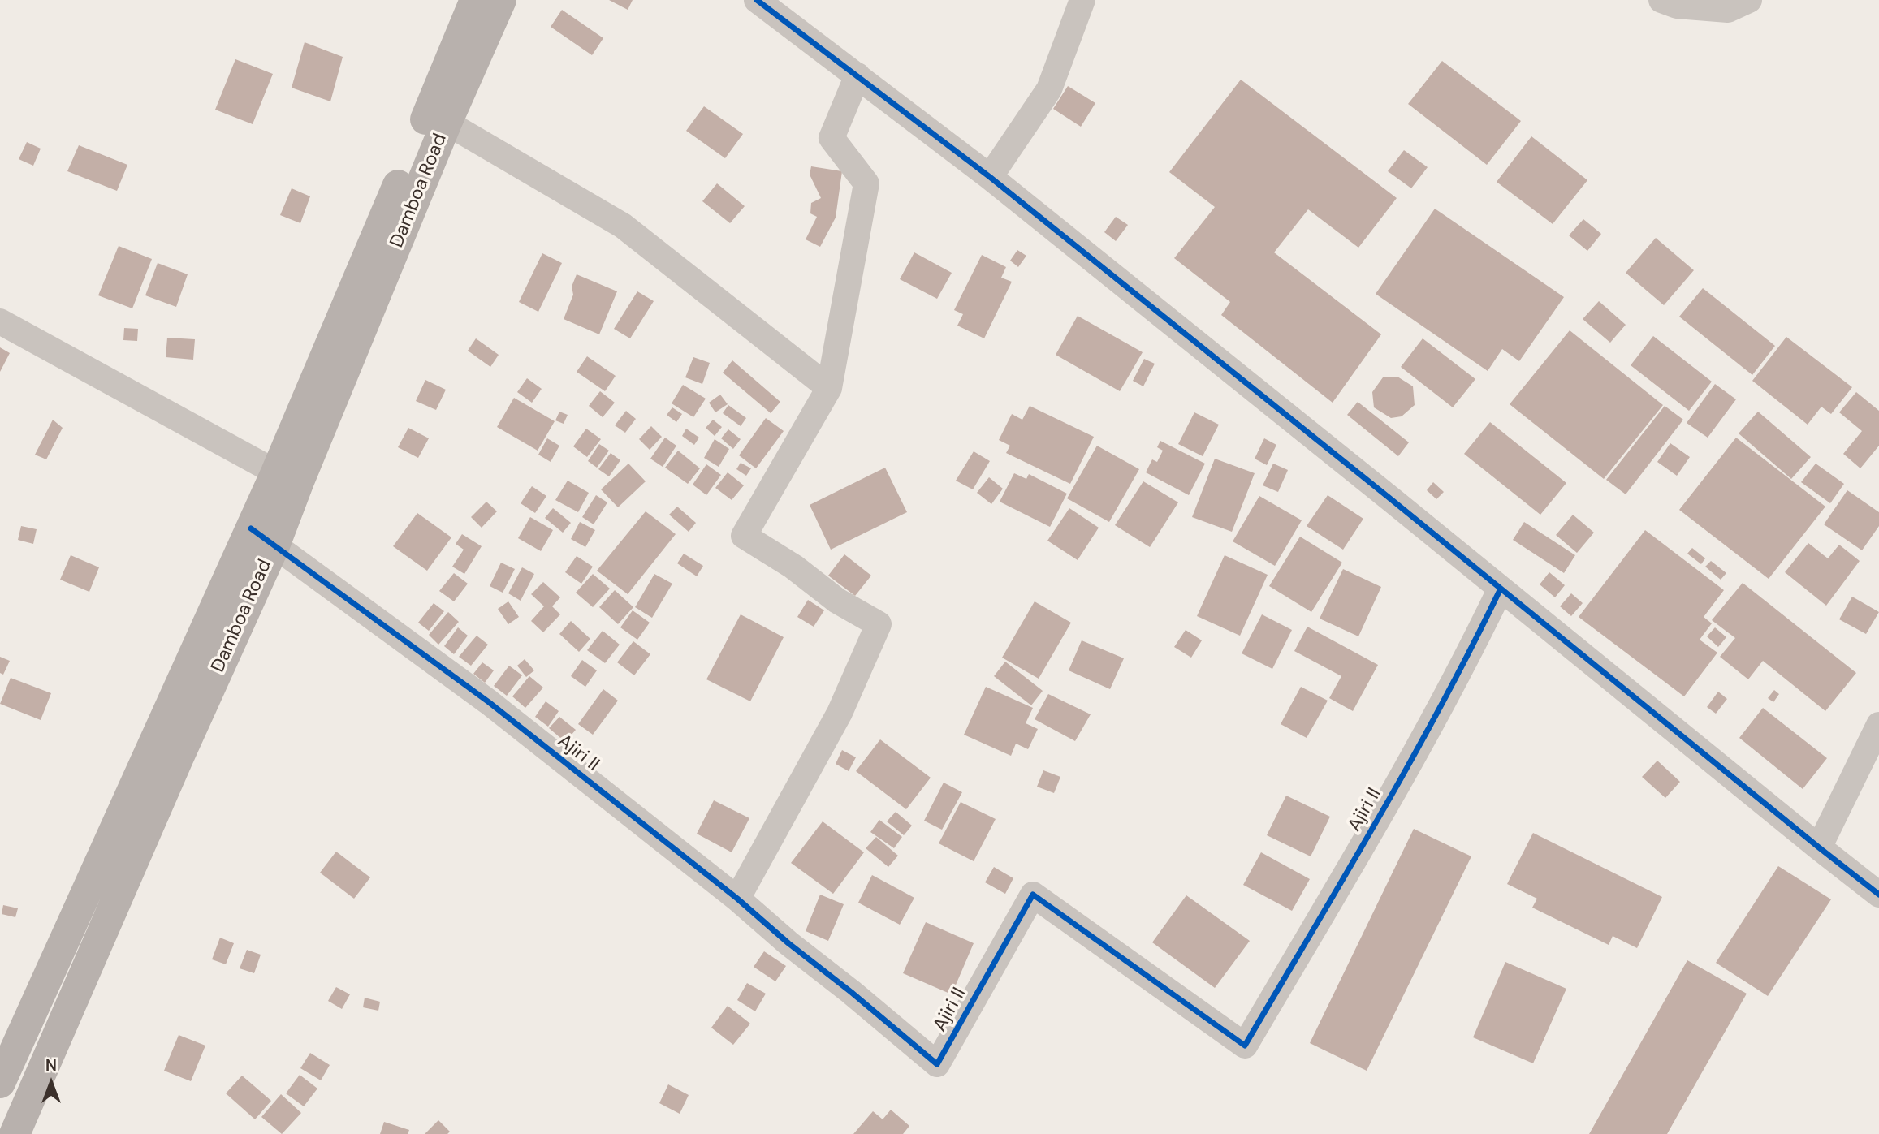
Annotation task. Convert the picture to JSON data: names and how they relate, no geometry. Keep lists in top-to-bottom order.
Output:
{
  "streets": {
    "main road": ["Damboa Road"],
    "street": ["Ajiri II"]
  },
  "crossings": [
    ["Damboa Road", "Ajiri II"]
  ],
  "north": "top"
}
